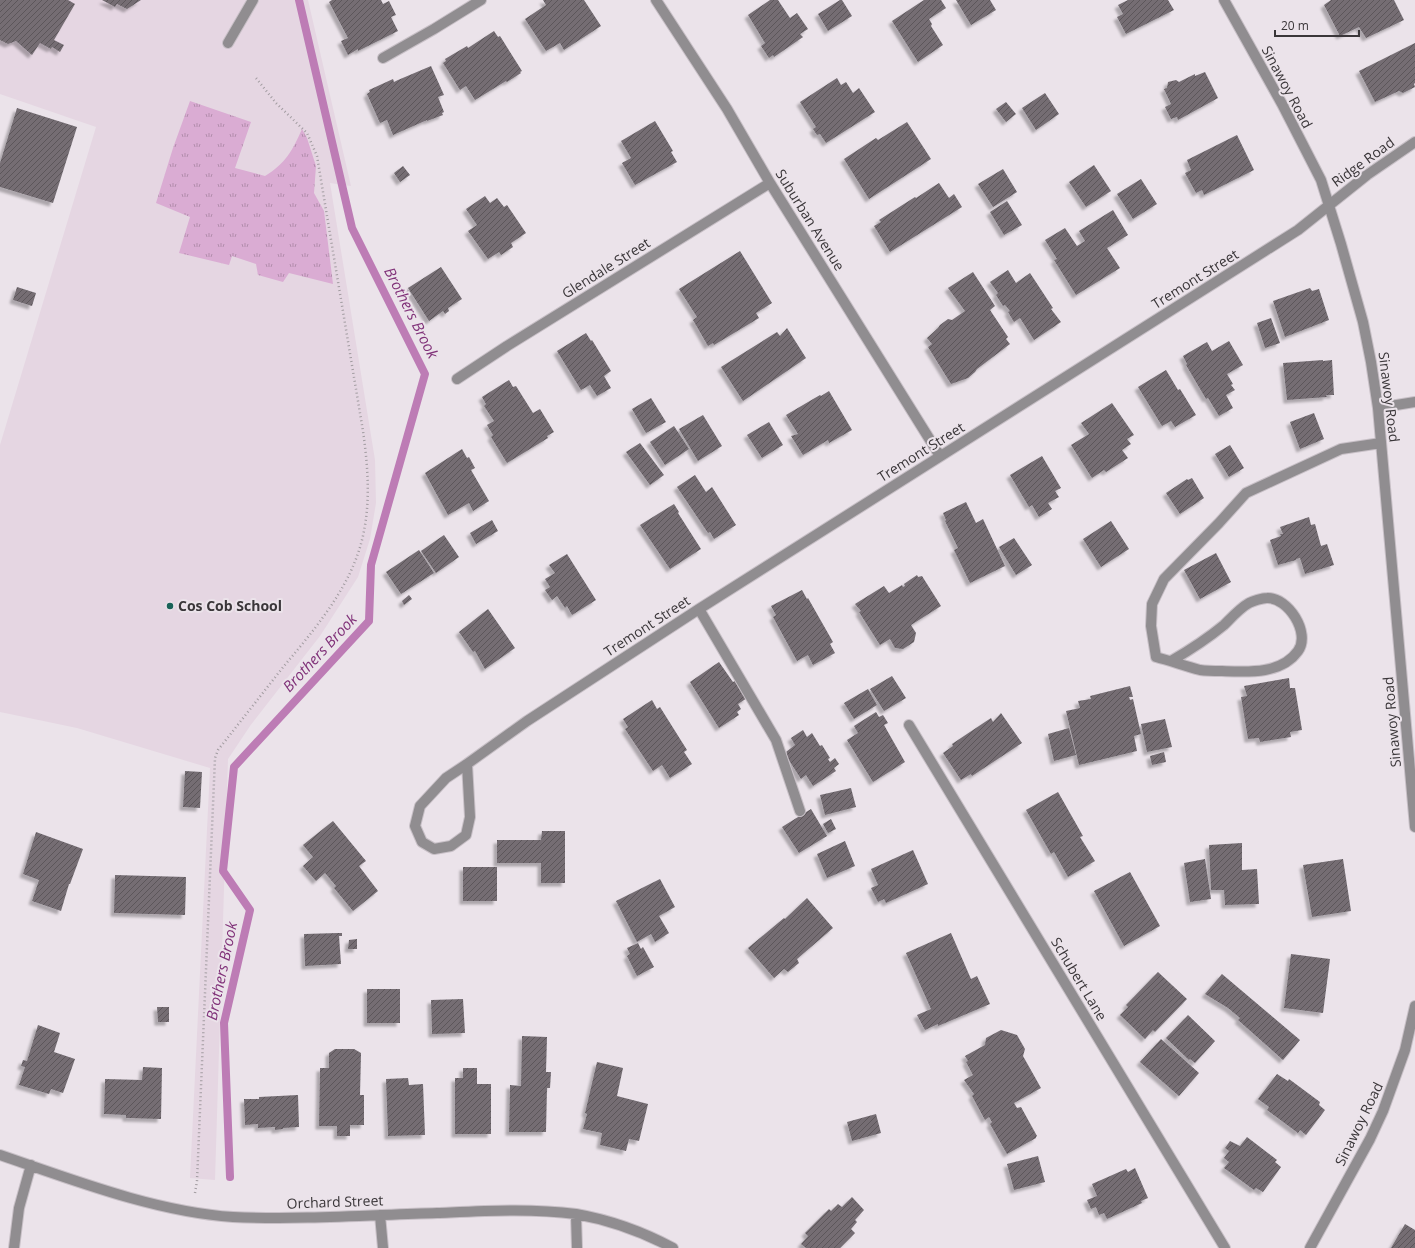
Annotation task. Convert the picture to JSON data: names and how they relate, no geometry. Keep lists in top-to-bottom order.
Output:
{
  "streets": {
    "street": [
      "Sinawoy Road",
      "Ridge Road",
      "Suburban Avenue",
      "Glendale Street",
      "Tremont Street",
      "Schubert Lane",
      "Orchard Street"
    ]
  },
  "crossings": [
    ["Sinawoy Road", "Ridge Road"],
    ["Sinawoy Road", "Tremont Street"],
    ["Ridge Road", "Tremont Street"],
    ["Suburban Avenue", "Glendale Street"],
    ["Suburban Avenue", "Tremont Street"]
  ],
  "water": ["Brothers Brook"],
  "places": ["Cos Cob School"],
  "scale_bar": "20 m"
}
